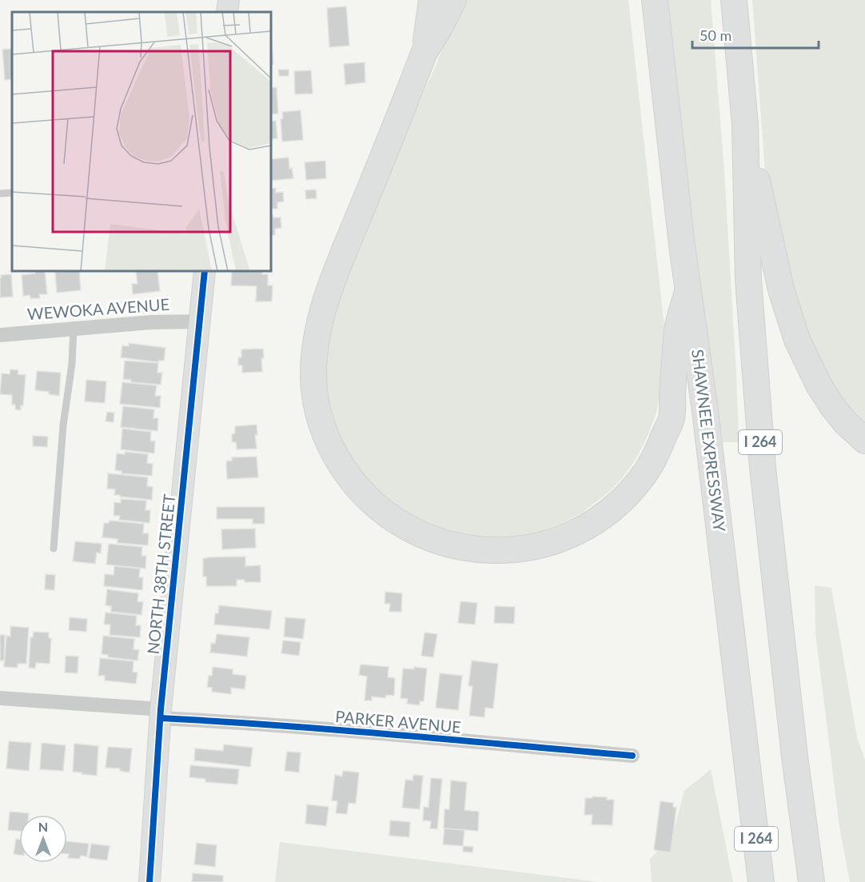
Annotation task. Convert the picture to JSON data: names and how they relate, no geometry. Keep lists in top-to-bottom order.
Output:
{
  "streets": {
    "highway": ["SHAWNEE EXPRESSWAY", "I 264"],
    "street": ["WEWOKA AVENUE", "NORTH 38TH STREET", "PARKER AVENUE"]
  },
  "crossings": [
    ["WEWOKA AVENUE", "NORTH 38TH STREET"],
    ["NORTH 38TH STREET", "PARKER AVENUE"]
  ],
  "scale_bar": "50 m",
  "north": "top"
}
